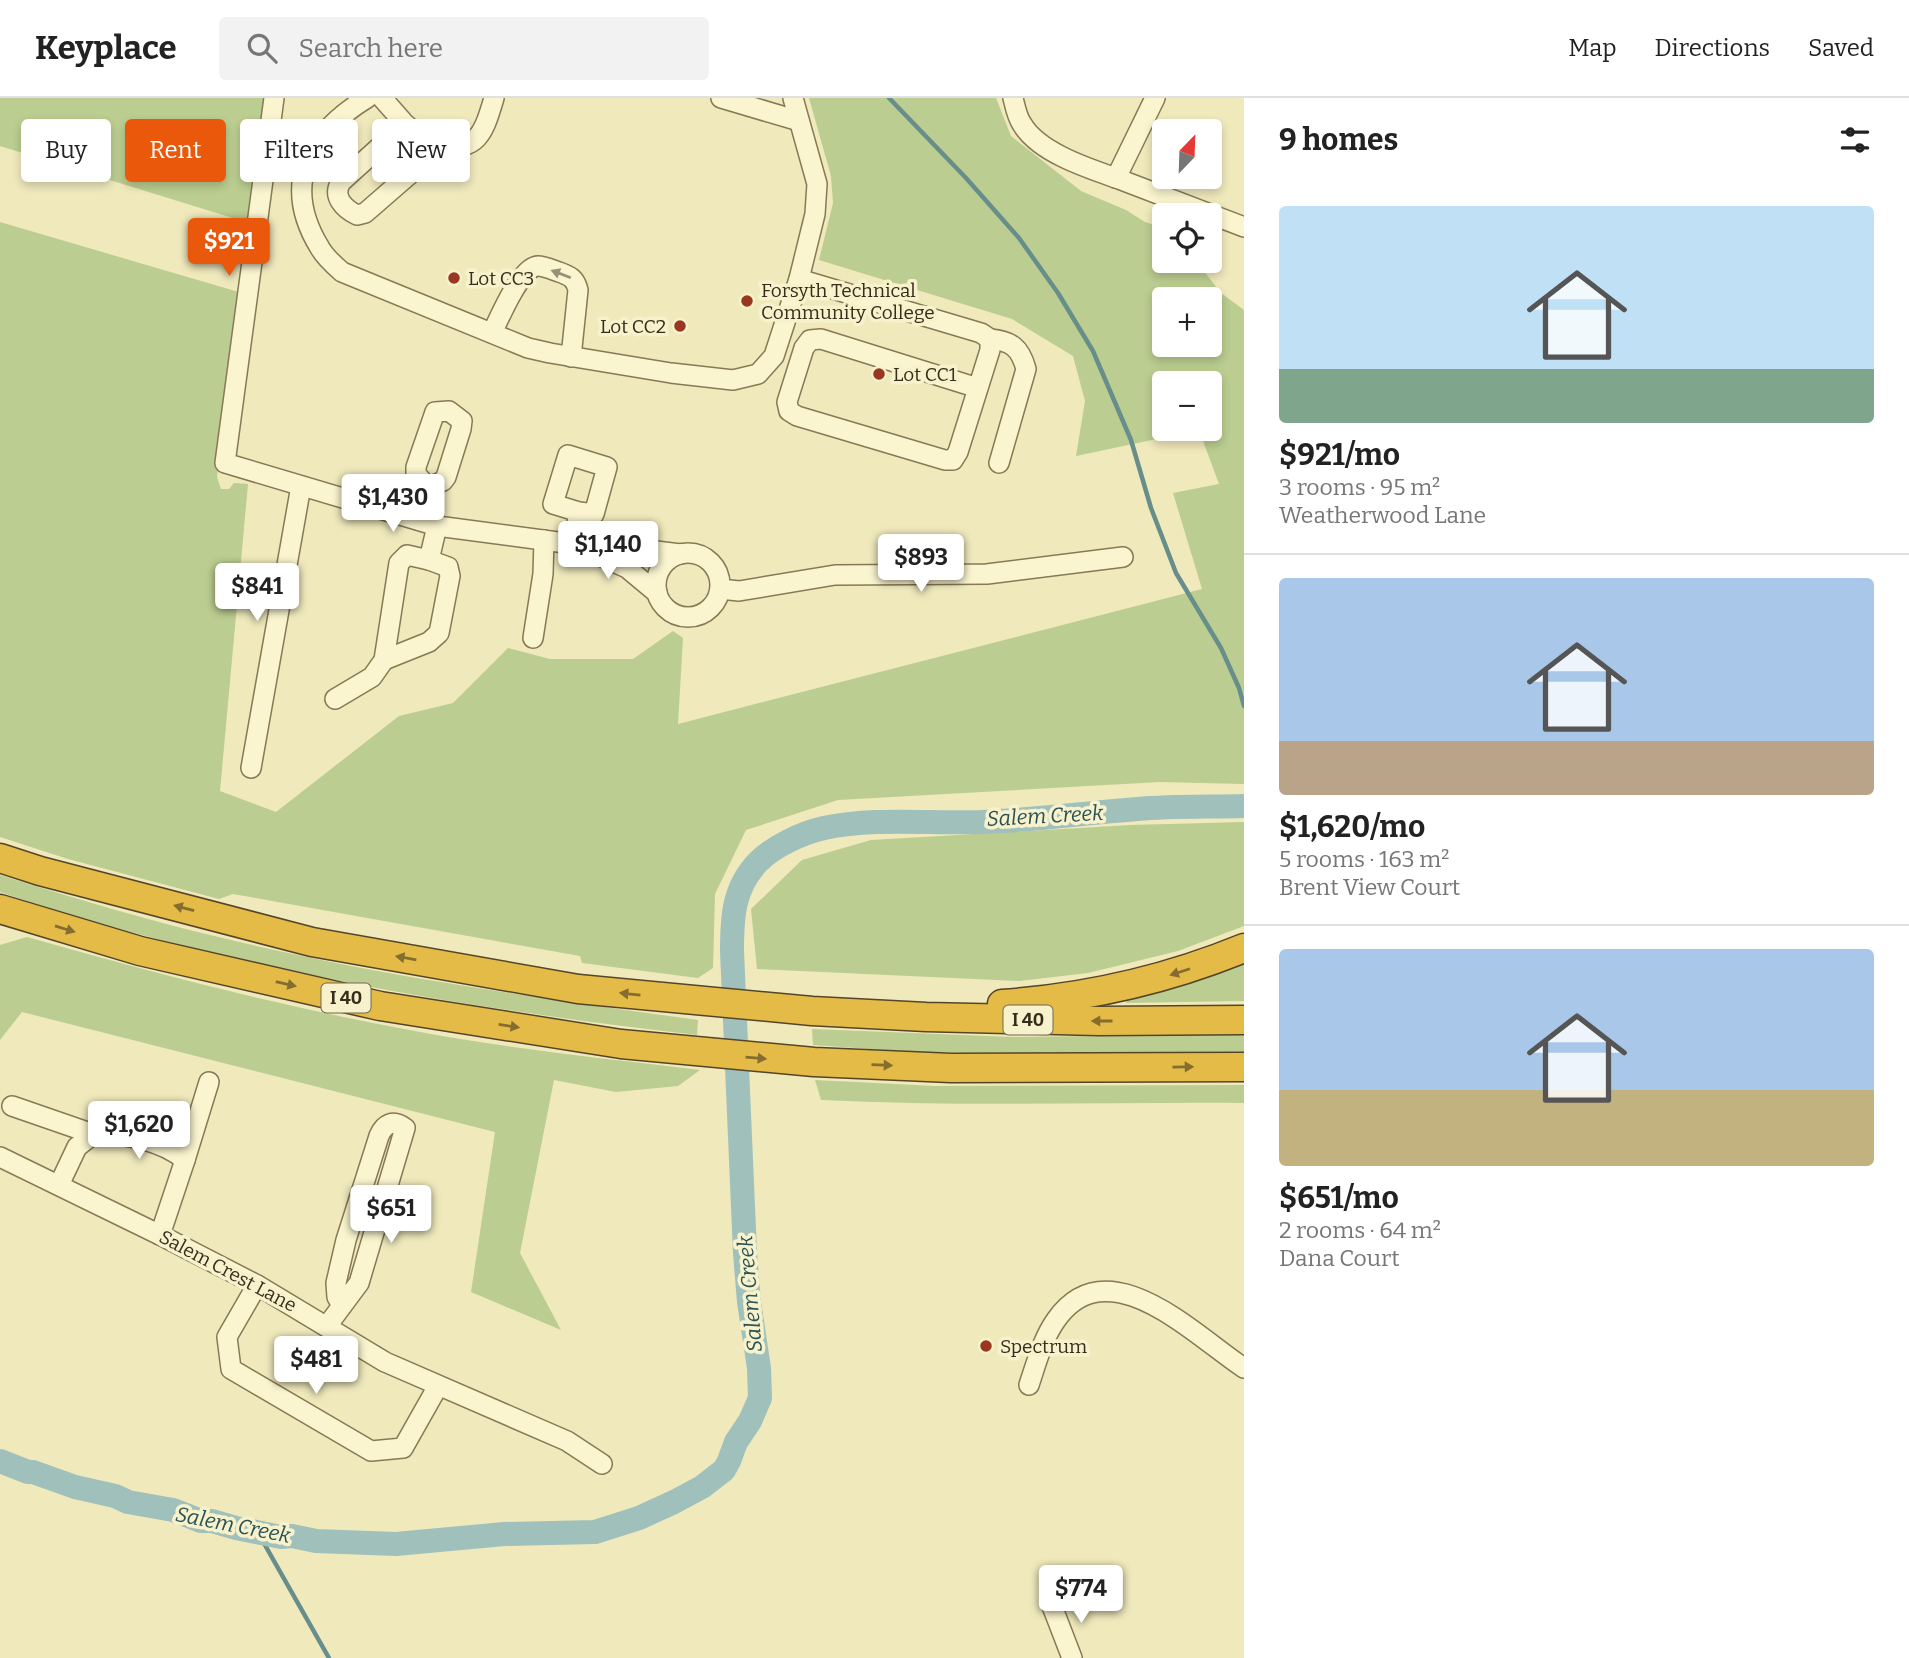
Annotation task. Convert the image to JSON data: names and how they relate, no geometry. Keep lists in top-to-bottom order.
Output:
{
  "streets": {
    "highway": ["I 40"],
    "street": ["Salem Crest Lane"]
  },
  "water": ["Salem Creek"],
  "places": [
    "Lot CC3",
    "Forsyth Technical Community College",
    "Lot CC2",
    "Lot CC1",
    "Spectrum"
  ],
  "north": "top right",
  "page": {
    "header": "Keyplace",
    "search": "Search here",
    "nav": ["Map", "Directions", "Saved"],
    "heading": "9 homes",
    "map_buttons": ["+", "−"],
    "chip": [
      "Buy",
      "Rent",
      "Filters",
      "New"
    ],
    "list": [
      {
        "name": "$921/mo",
        "note": "3 rooms · 95 m² · Weatherwood Lane"
      },
      {
        "name": "$1,620/mo",
        "note": "5 rooms · 163 m² · Brent View Court"
      },
      {
        "name": "$651/mo",
        "note": "2 rooms · 64 m² · Dana Court"
      }
    ],
    "price": [
      "$921",
      "$1,430",
      "$1,140",
      "$893",
      "$841",
      "$1,620",
      "$651",
      "$481",
      "$774"
    ]
  }
}
